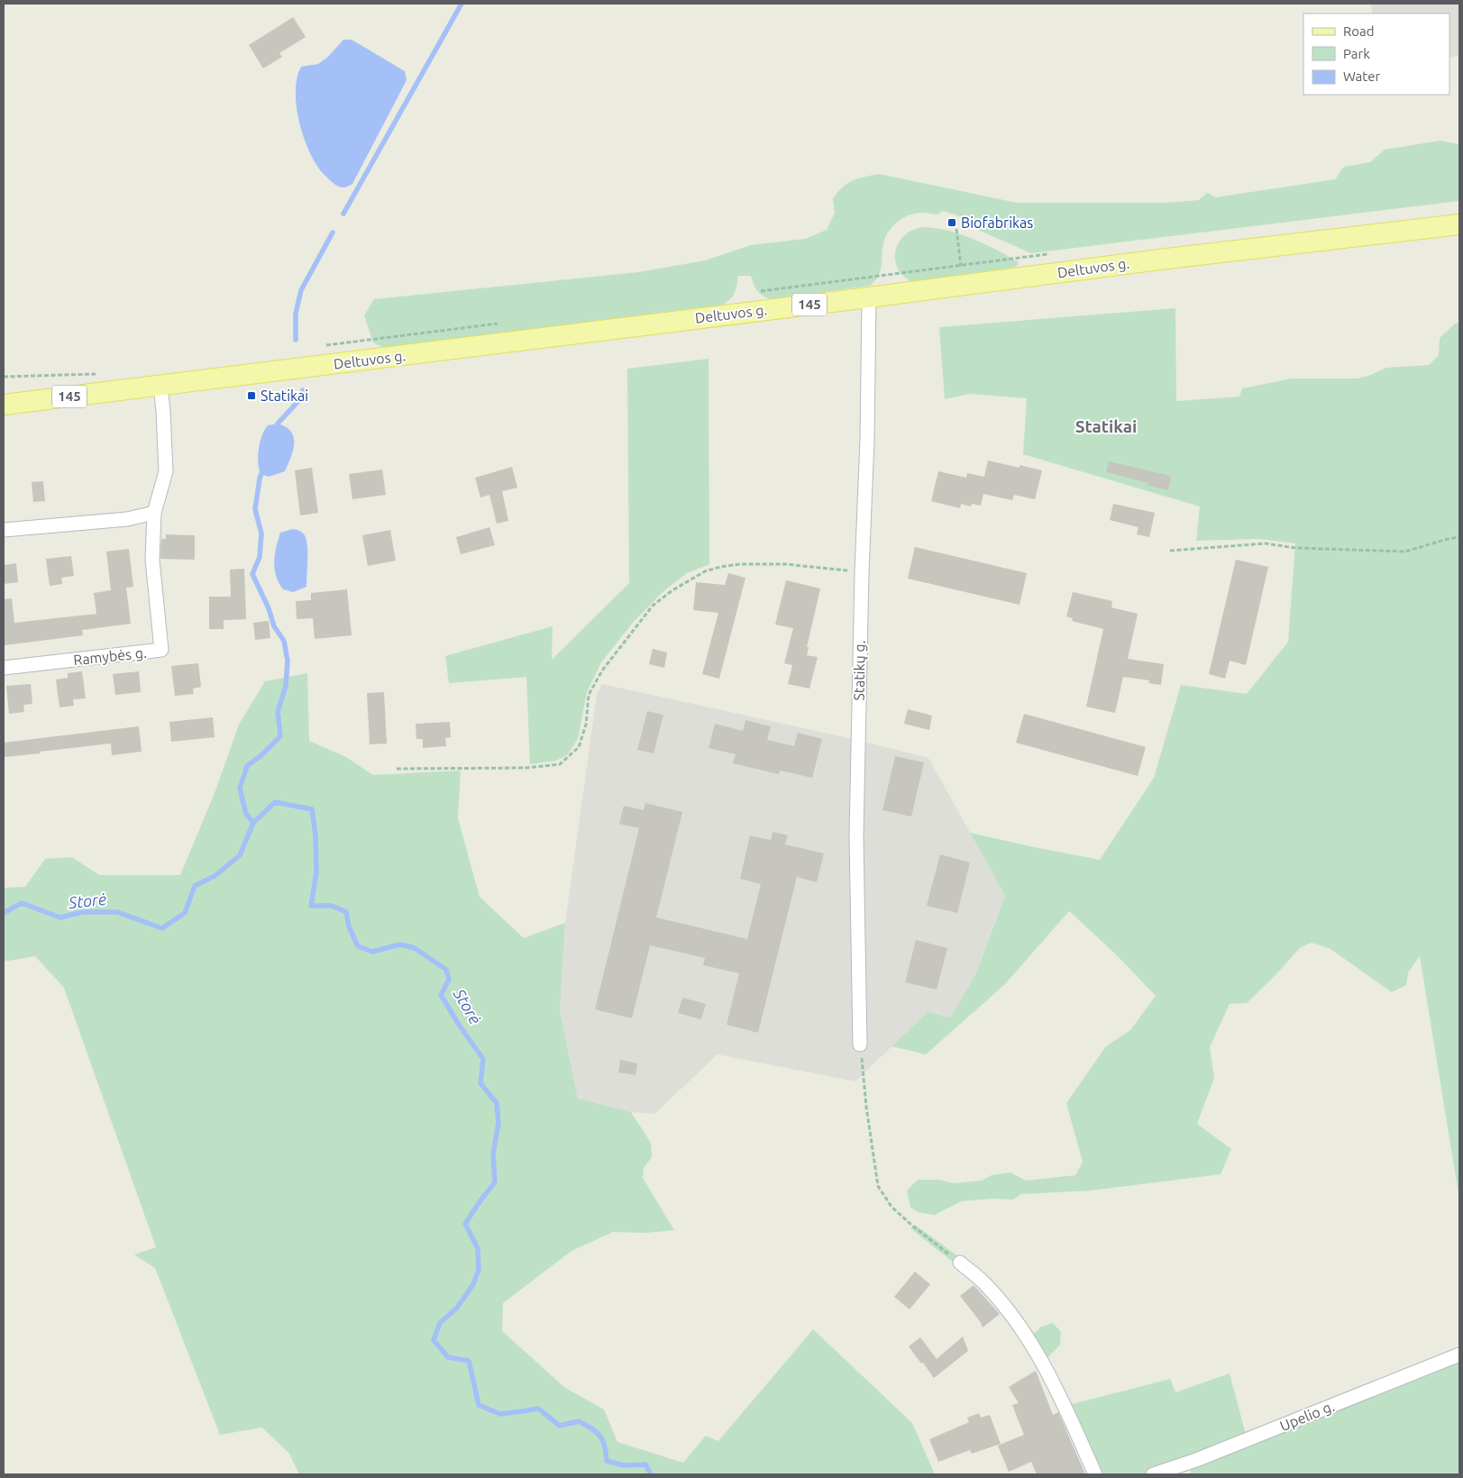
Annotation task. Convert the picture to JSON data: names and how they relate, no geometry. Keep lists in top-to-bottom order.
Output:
{
  "streets": {
    "main road": ["Deltuvos g.", "145"],
    "street": ["Ramybės g.", "Statikų g.", "Upelio g."]
  },
  "crossings": [
    ["Deltuvos g.", "Ramybės g."],
    ["Deltuvos g.", "Statikų g."]
  ],
  "districts": ["Statikai"],
  "water": ["Storė"],
  "places": {
    "transit": ["Biofabrikas", "Statikai"]
  },
  "legend": ["Road", "Park", "Water"]
}
